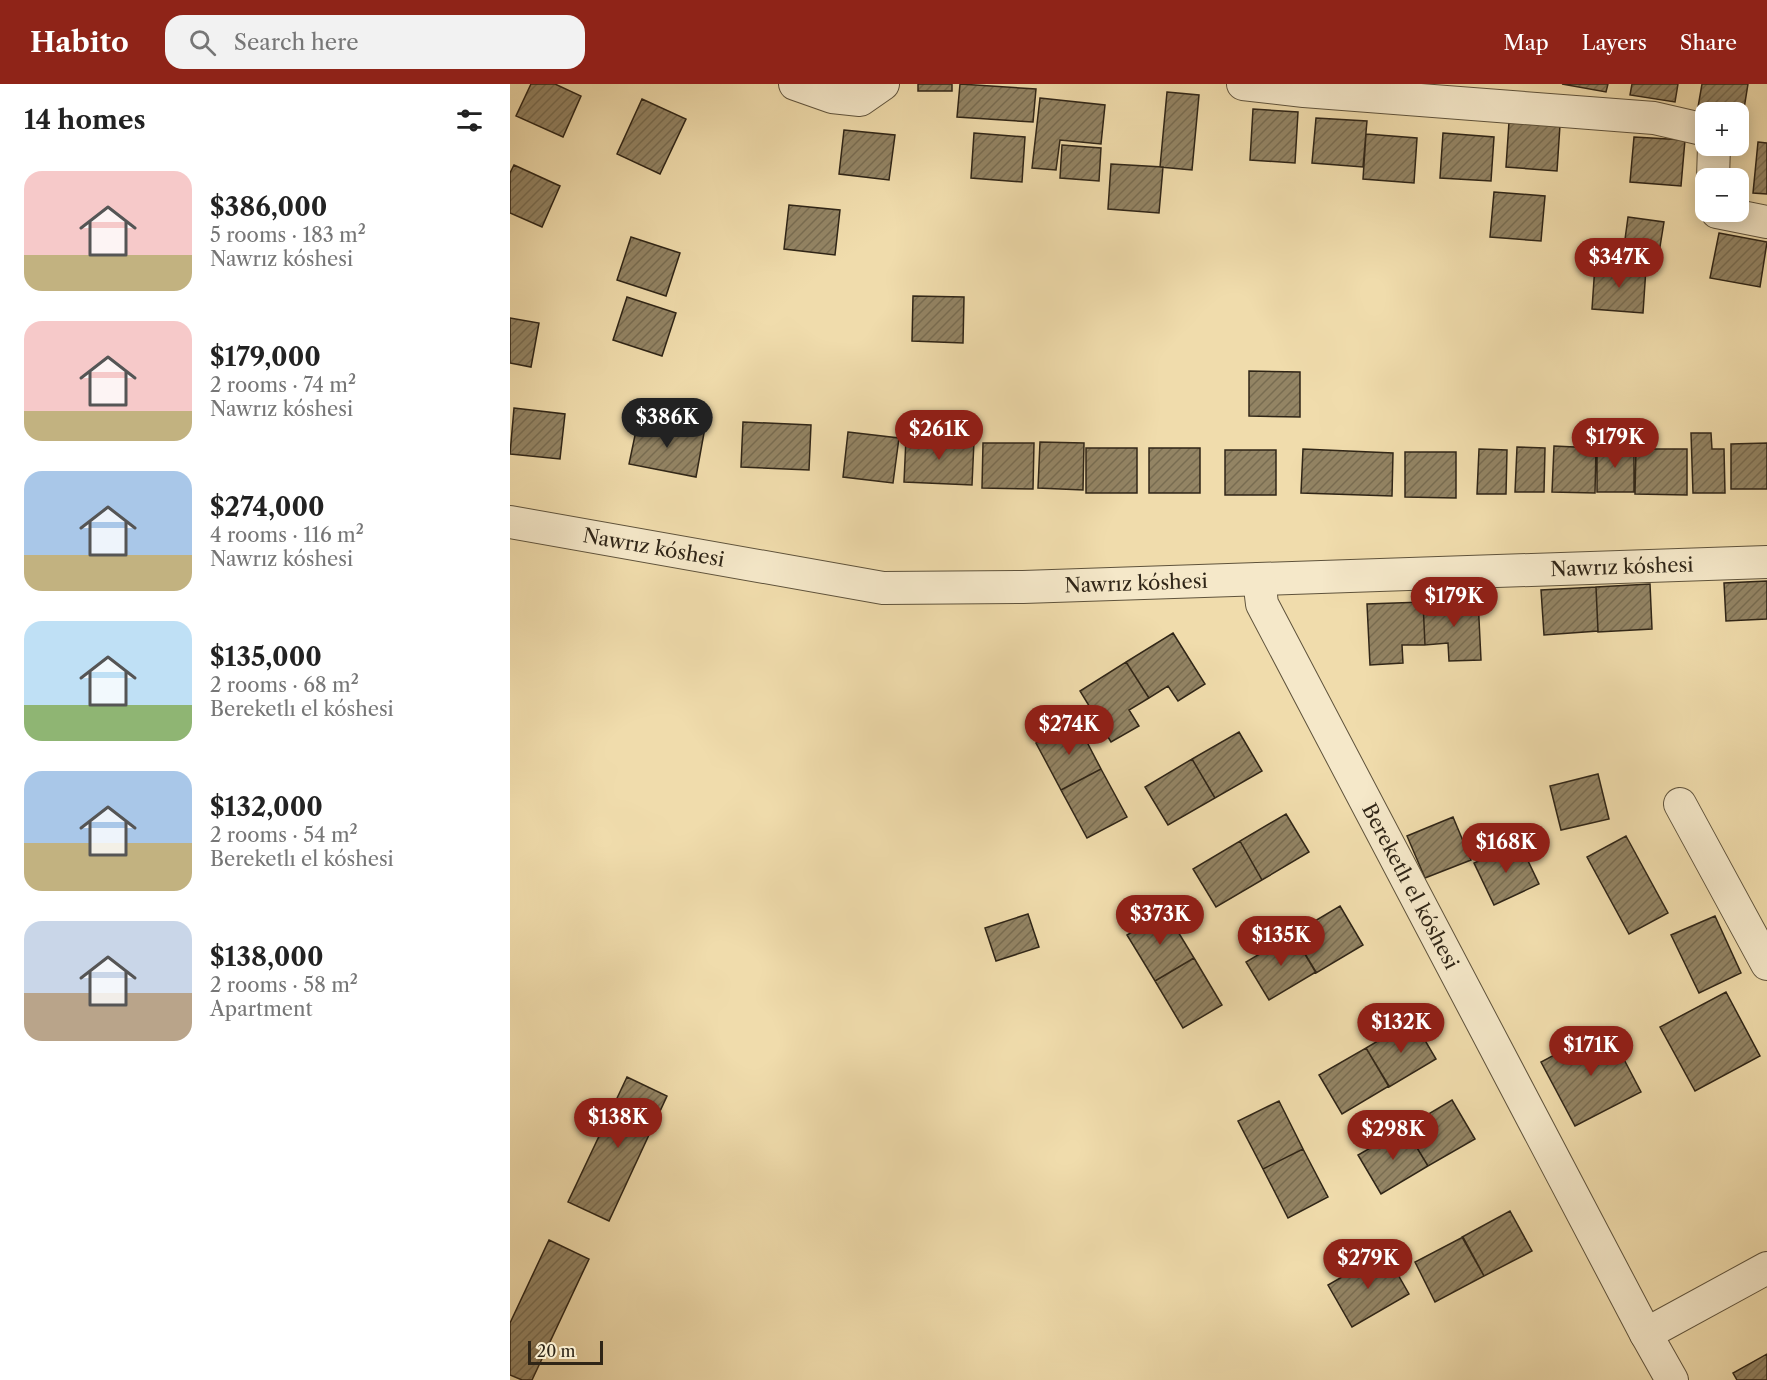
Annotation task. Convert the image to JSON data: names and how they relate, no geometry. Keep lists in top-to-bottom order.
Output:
{
  "streets": {
    "street": ["Nawrız kóshesi", "Bereketlı el kóshesi"]
  },
  "crossings": [
    ["Nawrız kóshesi", "Bereketlı el kóshesi"]
  ],
  "scale_bar": "20 m",
  "page": {
    "header": "Habito",
    "search": "Search here",
    "nav": ["Map", "Layers", "Share"],
    "heading": "14 homes",
    "map_buttons": ["+", "−"],
    "list": [
      {
        "name": "$386,000",
        "note": "5 rooms · 183 m² · Nawrız kóshesi"
      },
      {
        "name": "$179,000",
        "note": "2 rooms · 74 m² · Nawrız kóshesi"
      },
      {
        "name": "$274,000",
        "note": "4 rooms · 116 m² · Nawrız kóshesi"
      },
      {
        "name": "$135,000",
        "note": "2 rooms · 68 m² · Bereketlı el kóshesi"
      },
      {
        "name": "$132,000",
        "note": "2 rooms · 54 m² · Bereketlı el kóshesi"
      },
      {
        "name": "$138,000",
        "note": "2 rooms · 58 m² · Apartment"
      }
    ],
    "price": [
      "$347K",
      "$386K",
      "$261K",
      "$179K",
      "$179K",
      "$274K",
      "$168K",
      "$373K",
      "$135K",
      "$132K",
      "$171K",
      "$138K",
      "$298K",
      "$279K"
    ],
    "scale": "20 m"
  }
}
